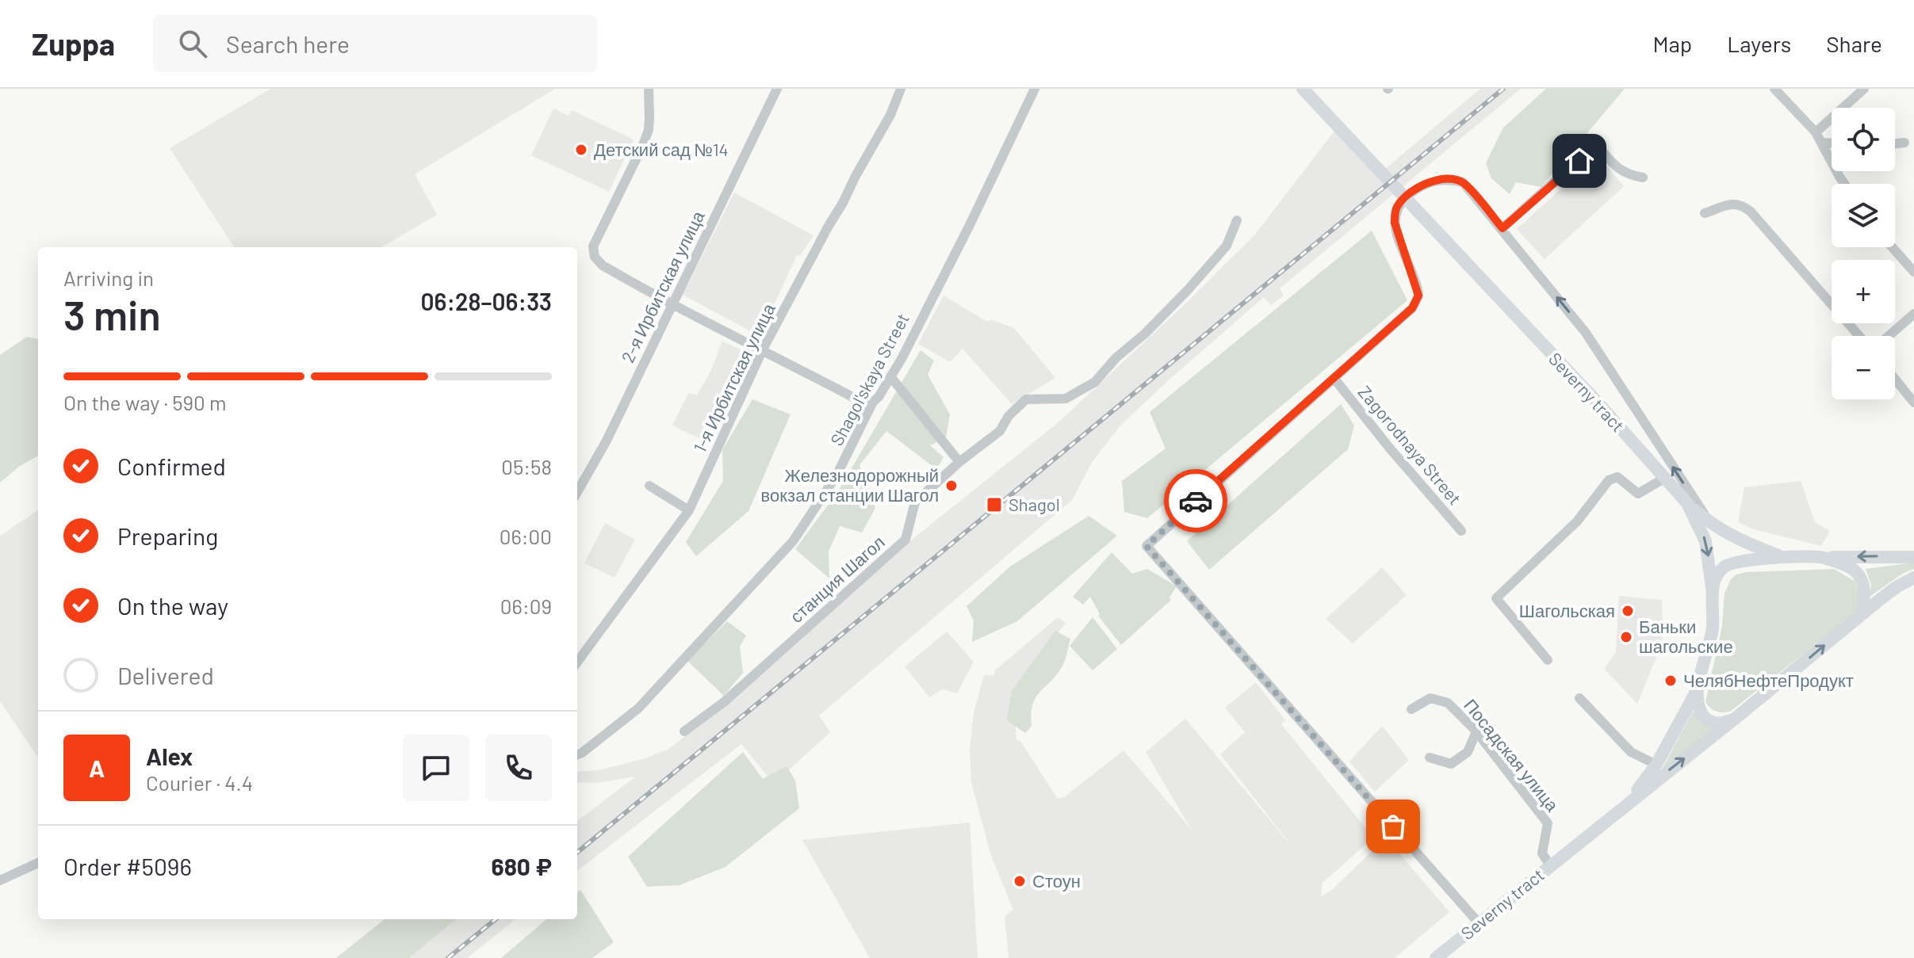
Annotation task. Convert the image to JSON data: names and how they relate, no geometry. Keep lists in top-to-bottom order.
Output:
{
  "streets": {
    "main road": ["Severny tract"],
    "street": [
      "2-я Ирбитская улица",
      "1-я Ирбитская улица",
      "Shagol'skaya Street",
      "Zagorodnaya Street",
      "станция Шагол",
      "Посадская улица"
    ]
  },
  "crossings": [
    ["Severny tract", "Zagorodnaya Street"],
    ["Severny tract", "Посадская улица"]
  ],
  "places": {
    "other": [
      "Детский сад №14",
      "Железнодорожный вокзал станции Шагол",
      "Шагольская",
      "Баньки шагольские",
      "ЧелябНефтеПродукт",
      "Стоун"
    ],
    "transit": ["Shagol"]
  },
  "page": {
    "header": "Zuppa",
    "search": "Search here",
    "nav": ["Map", "Layers", "Share"],
    "map_buttons": ["+", "−"],
    "heading": ["3 min", "Arriving in", "06:28–06:33"],
    "panel": [
      "Alex",
      "Courier · 4.4",
      "Order #5096",
      "680 ₽"
    ],
    "bar": "On the way · 590 m",
    "list": [
      ["Confirmed", "05:58"],
      ["Preparing", "06:00"],
      ["On the way", "06:09"],
      "Delivered"
    ],
    "round": "A"
  }
}
